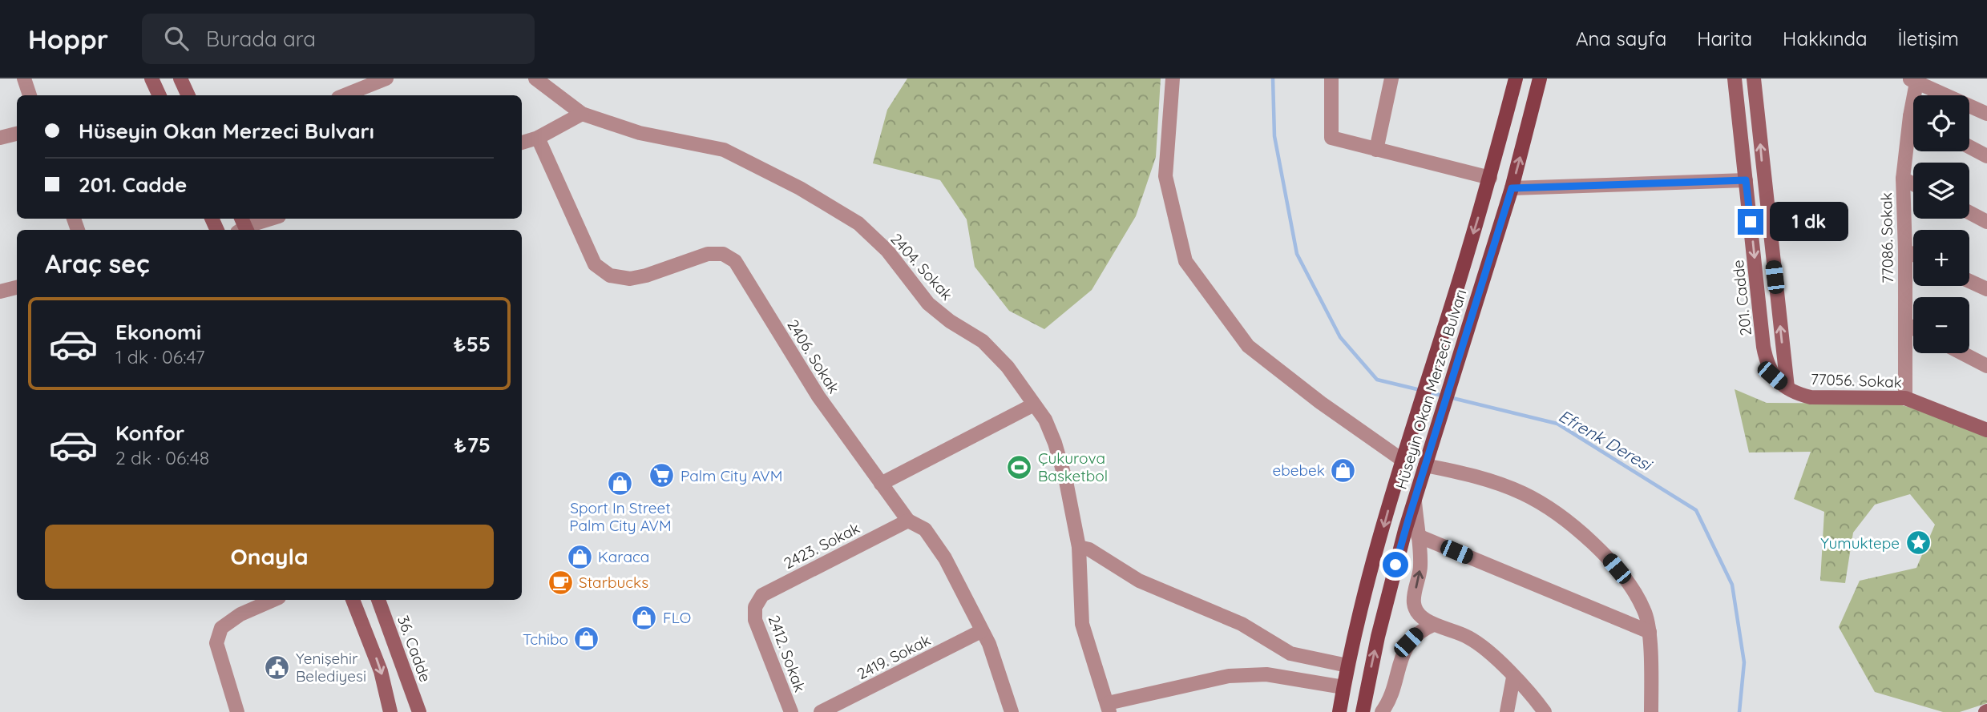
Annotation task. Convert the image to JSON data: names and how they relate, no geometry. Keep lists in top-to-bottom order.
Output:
{
  "streets": {
    "main road": ["Hüseyin Okan Merzeci Bulvarı"],
    "street": [
      "77086. Sokak",
      "2404. Sokak",
      "201. Cadde",
      "2406. Sokak",
      "77056. Sokak",
      "2423. Sokak",
      "36. Cadde",
      "2412. Sokak",
      "2419. Sokak"
    ]
  },
  "crossings": [
    ["77086. Sokak", "77056. Sokak"],
    ["201. Cadde", "77056. Sokak"],
    ["2406. Sokak", "2423. Sokak"],
    ["2406. Sokak", "2419. Sokak"],
    ["2423. Sokak", "2412. Sokak"]
  ],
  "water": ["Efrenk Deresi"],
  "places": {
    "sports": ["Çukurova Basketbol"],
    "shop": [
      "ebebek",
      "Sport In Street Palm City AVM",
      "Karaca",
      "FLO",
      "Tchibo"
    ],
    "supermarket": ["Palm City AVM"],
    "place": ["Yumuktepe"],
    "cafe": ["Starbucks"],
    "public building": ["Yenişehir Belediyesi"]
  },
  "page": {
    "header": "Hoppr",
    "search": "Burada ara",
    "nav": [
      "Ana sayfa",
      "Harita",
      "Hakkında",
      "İletişim"
    ],
    "map_buttons": ["+", "−"],
    "banner": ["Hüseyin Okan Merzeci Bulvarı", "201. Cadde"],
    "bubble": "1 dk",
    "heading": "Araç seç",
    "list": [
      {
        "name": "Ekonomi",
        "note": "1 dk · 06:47",
        "value": "₺55"
      },
      {
        "name": "Konfor",
        "note": "2 dk · 06:48",
        "value": "₺75"
      }
    ],
    "buttons": "Onayla"
  }
}
